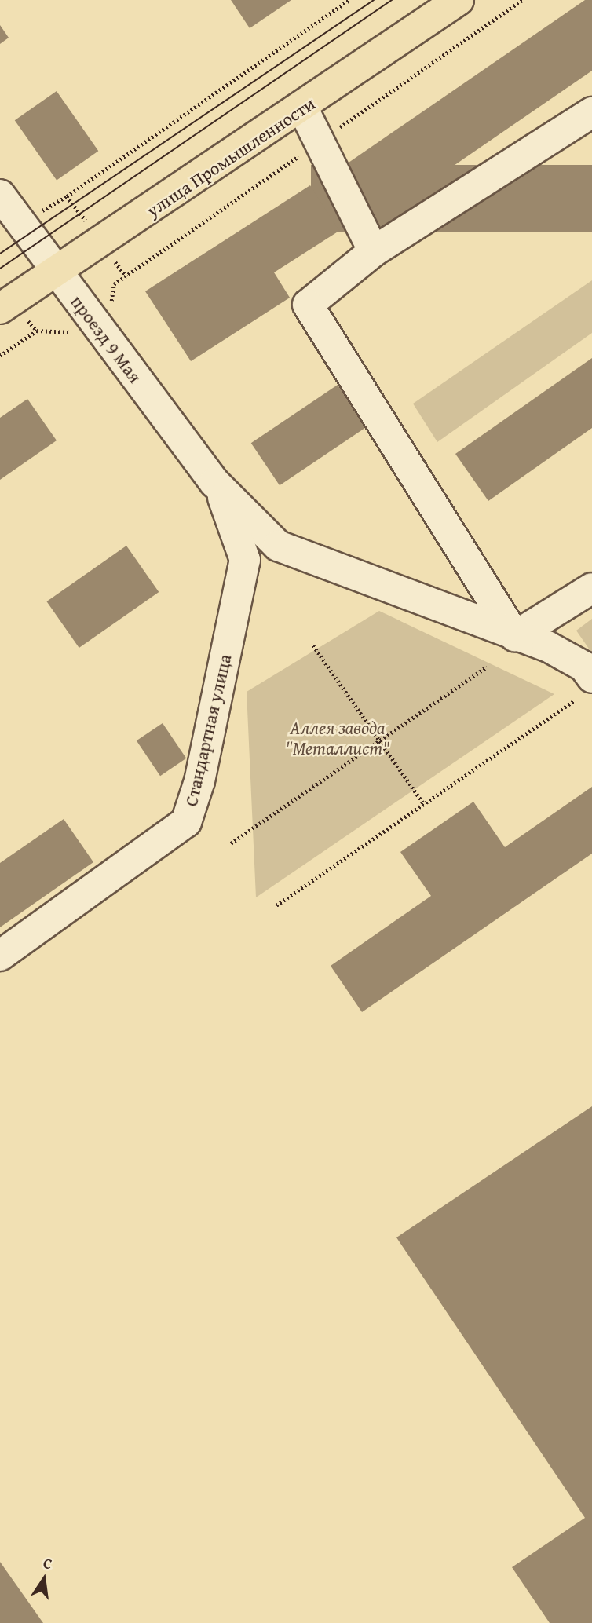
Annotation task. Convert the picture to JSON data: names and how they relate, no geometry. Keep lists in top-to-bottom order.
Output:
{
  "streets": {
    "main road": ["улица Промышленности"],
    "street": ["проезд 9 Мая", "Стандартная улица"]
  },
  "crossings": [
    ["улица Промышленности", "проезд 9 Мая"],
    ["проезд 9 Мая", "Стандартная улица"]
  ],
  "parks": ["Аллея завода \"Металлист\""],
  "north": "top"
}
